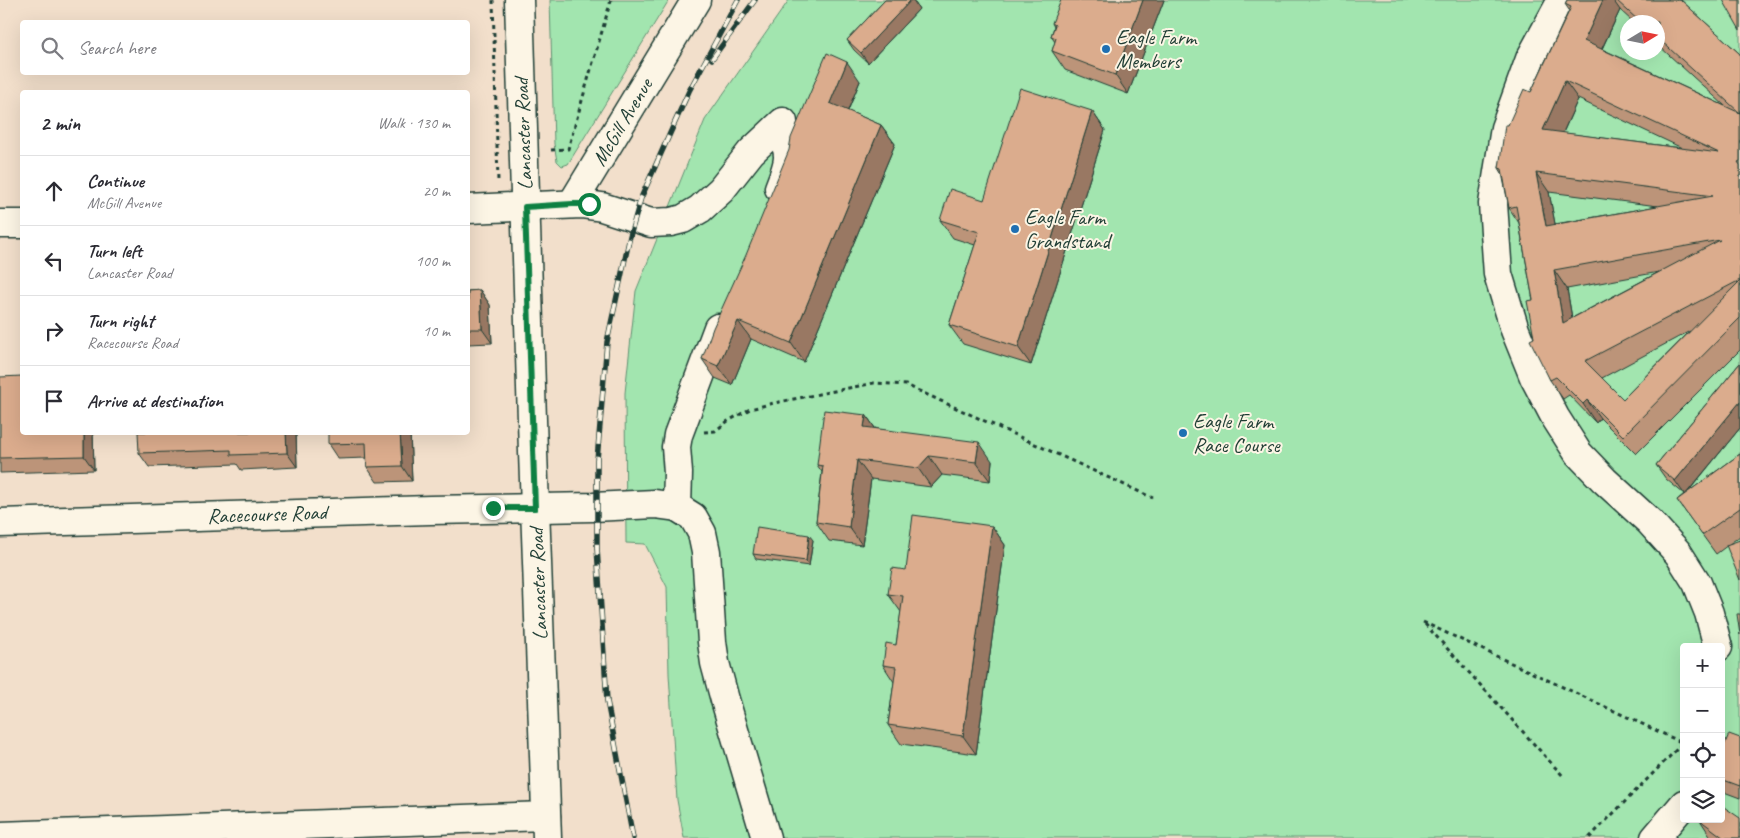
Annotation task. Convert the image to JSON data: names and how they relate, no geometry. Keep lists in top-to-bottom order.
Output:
{
  "streets": {
    "street": ["McGill Avenue", "Lancaster Road", "Racecourse Road"]
  },
  "crossings": [
    ["Lancaster Road", "Racecourse Road"]
  ],
  "places": ["Eagle Farm Members", "Eagle Farm Grandstand", "Eagle Farm Race Course"],
  "north": "right",
  "page": {
    "search": "Search here",
    "heading": ["2 min", "Walk · 130 m"],
    "list": [
      ["Continue", "McGill Avenue", "20 m"],
      ["Turn left", "Lancaster Road", "100 m"],
      ["Turn right", "Racecourse Road", "10 m"],
      "Arrive at destination"
    ],
    "map_buttons": ["+", "−"]
  }
}
